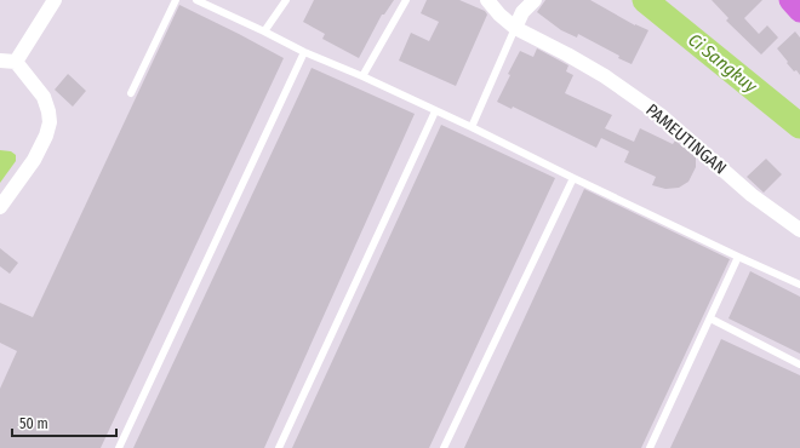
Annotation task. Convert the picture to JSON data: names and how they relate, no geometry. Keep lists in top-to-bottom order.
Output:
{
  "streets": {
    "street": ["PAMEUTINGAN"]
  },
  "water": ["Ci Sangkuy"],
  "scale_bar": "50 m"
}
